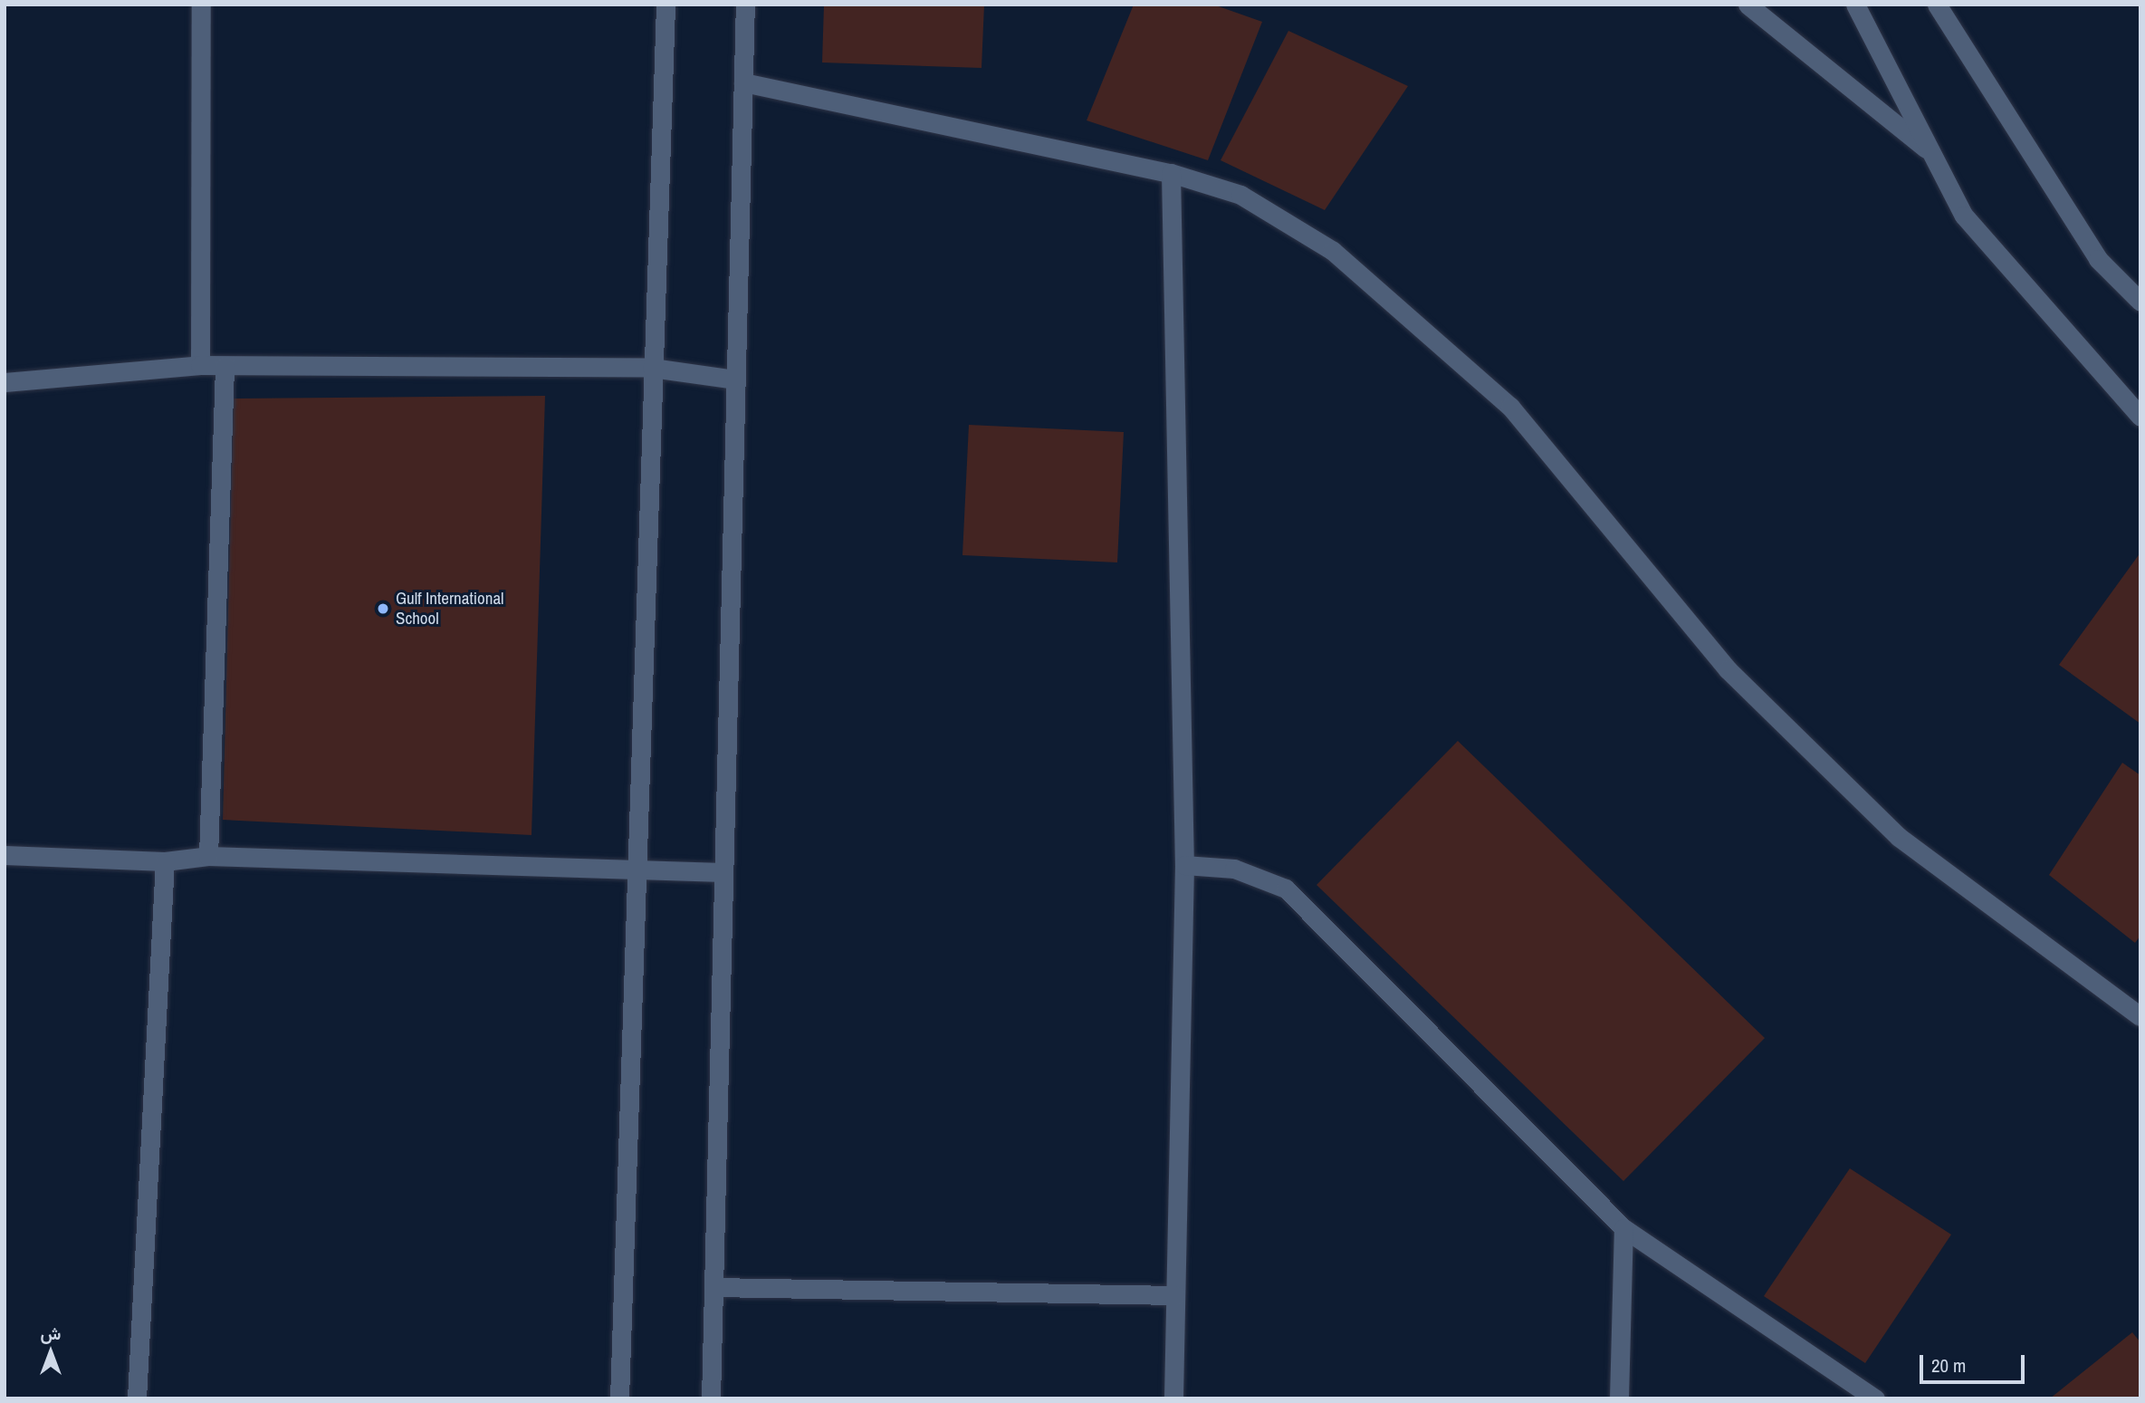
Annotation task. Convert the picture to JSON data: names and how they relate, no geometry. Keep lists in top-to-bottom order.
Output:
{
  "places": ["Gulf International School"],
  "scale_bar": "20 m",
  "north": "top"
}
